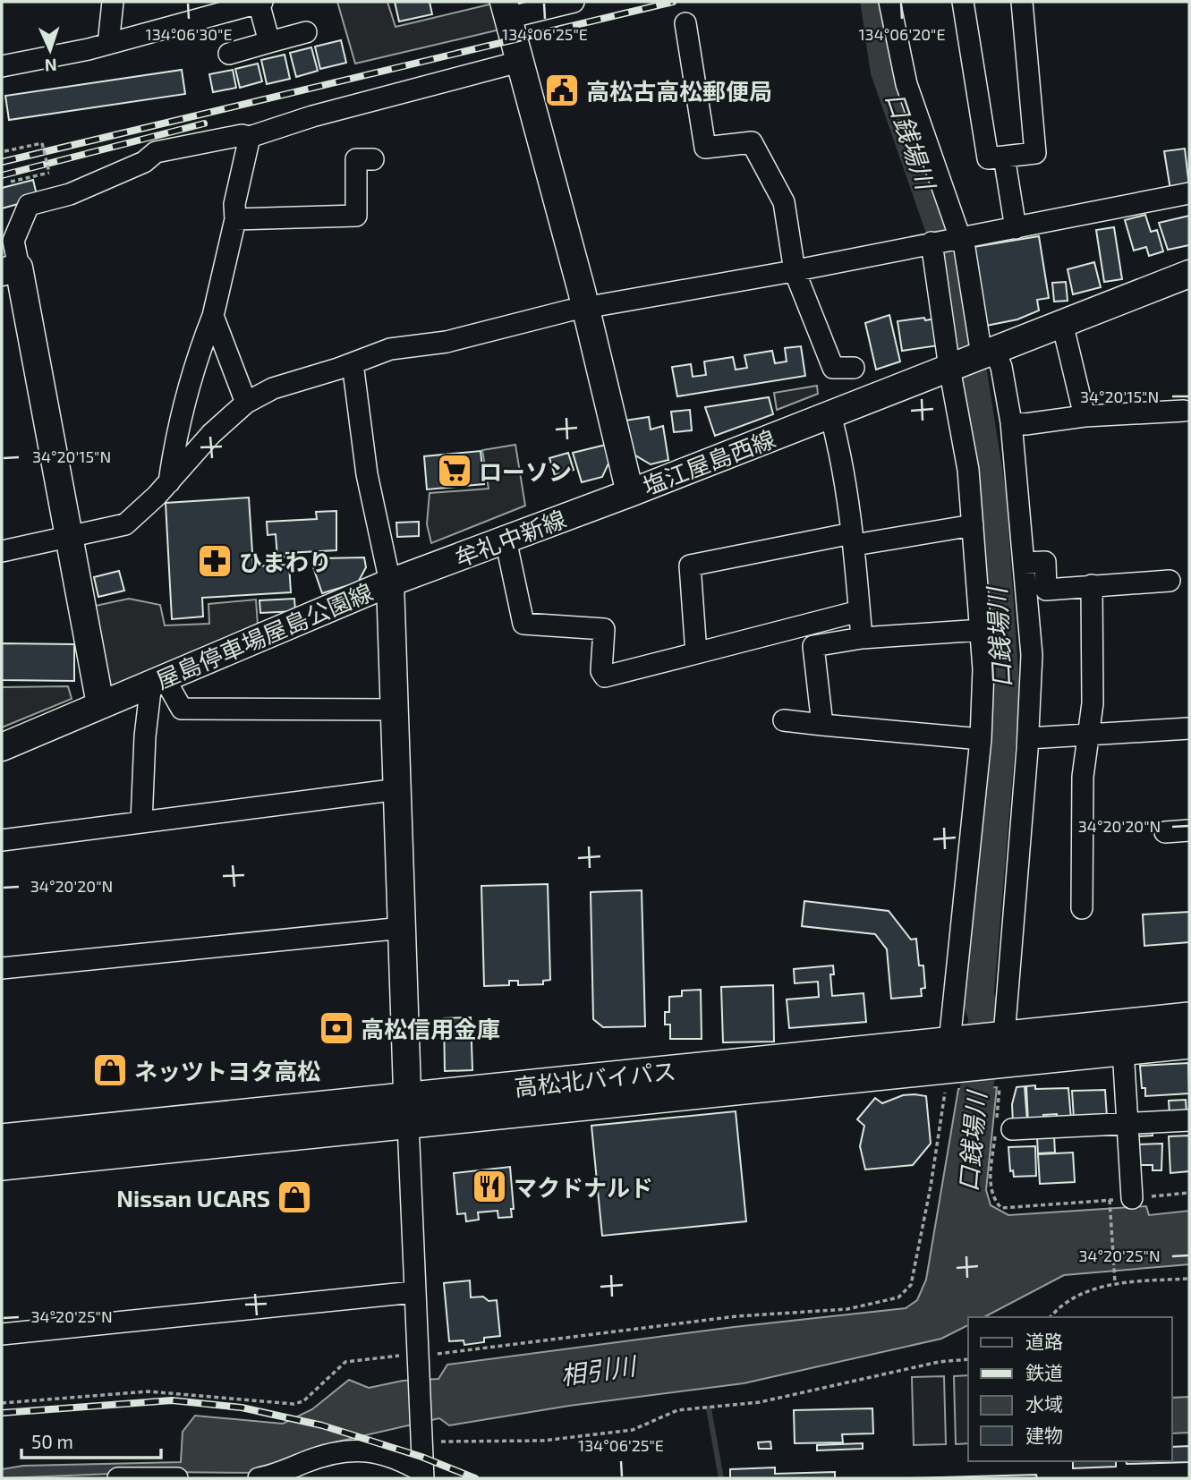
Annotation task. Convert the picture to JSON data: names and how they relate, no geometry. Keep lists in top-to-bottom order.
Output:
{
  "streets": {
    "highway": ["高松北バイパス"],
    "main road": ["塩江屋島西線", "牟礼中新線", "屋島停車場屋島公園線"]
  },
  "crossings": [
    ["塩江屋島西線", "牟礼中新線"],
    ["牟礼中新線", "屋島停車場屋島公園線"],
    ["屋島停車場屋島公園線", "高松北バイパス"]
  ],
  "water": ["口銭場川", "相引川"],
  "places": {
    "public building": ["高松古高松郵便局"],
    "supermarket": ["ローソン"],
    "pharmacy": ["ひまわり"],
    "bank": ["高松信用金庫"],
    "shop": ["ネッツトヨタ高松", "Nissan UCARS"],
    "restaurant": ["マクドナルド"]
  },
  "legend": [
    "道路",
    "鉄道",
    "水域",
    "建物"
  ],
  "scale_bar": "50 m",
  "north": "bottom",
  "coordinates": [
    "134°06'30\"E",
    "134°06'25\"E",
    "134°06'20\"E",
    "34°20'15\"N",
    "34°20'20\"N",
    "34°20'25\"N"
  ]
}
